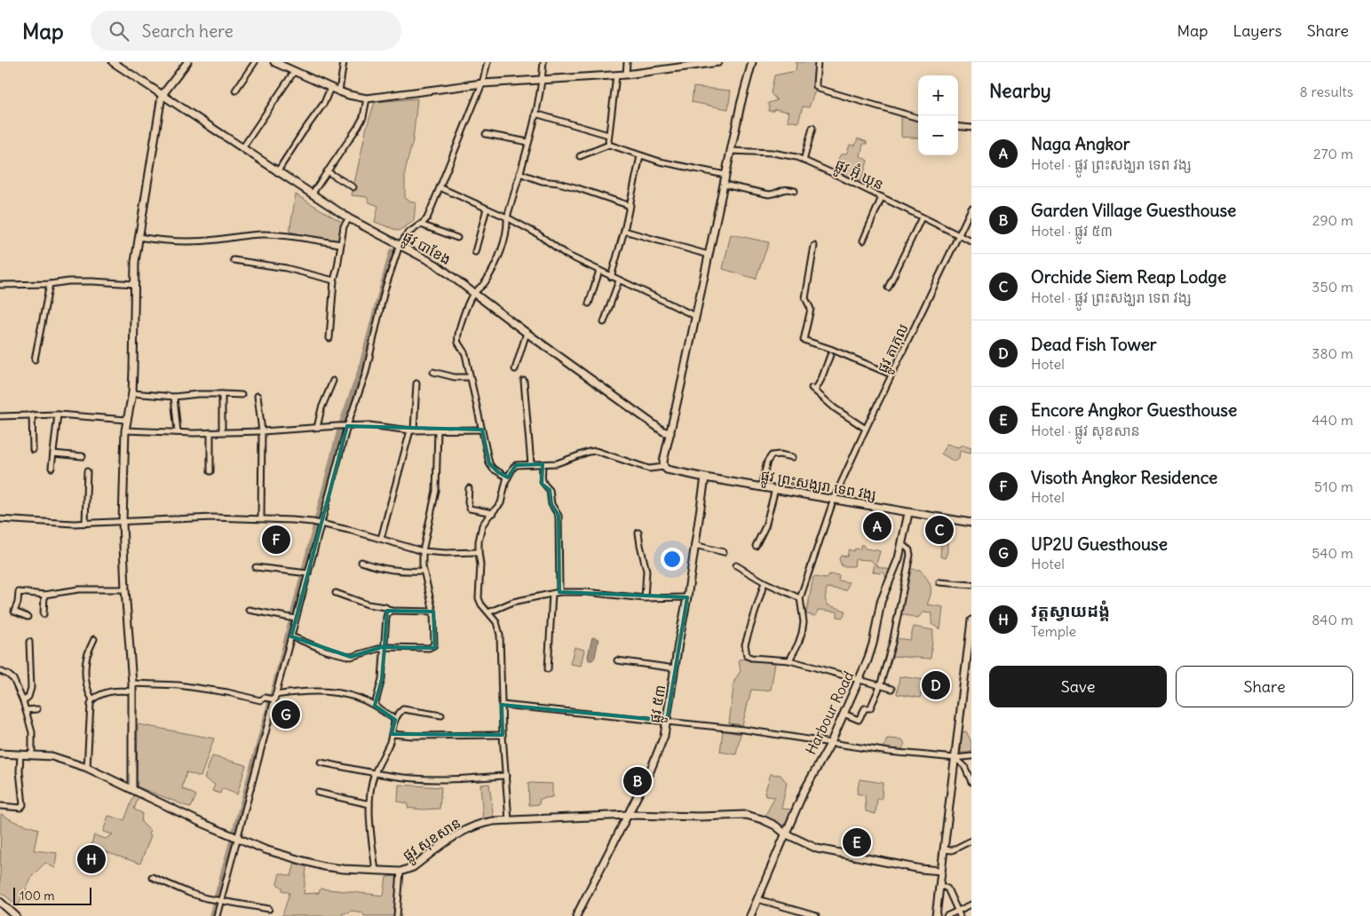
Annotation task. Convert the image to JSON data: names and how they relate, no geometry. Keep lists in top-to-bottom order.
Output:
{
  "streets": {
    "street": [
      "ផ្លូវ អ៊ុំ ឃុន",
      "ផ្លូវ បាខែង",
      "ផ្លូវ តាភុល",
      "ផ្លូវ ព្រះសង្ឃរា ទេព វង្ស",
      "ផ្លូវ ៥៣",
      "Harbour Road",
      "ផ្លូវ សុខសាន"
    ]
  },
  "crossings": [
    ["ផ្លូវ អ៊ុំ ឃុន", "ផ្លូវ តាភុល"],
    ["ផ្លូវ តាភុល", "ផ្លូវ ព្រះសង្ឃរា ទេព វង្ស"],
    ["ផ្លូវ ព្រះសង្ឃរា ទេព វង្ស", "ផ្លូវ ៥៣"],
    ["ផ្លូវ ព្រះសង្ឃរា ទេព វង្ស", "Harbour Road"],
    ["ផ្លូវ ៥៣", "ផ្លូវ សុខសាន"],
    ["Harbour Road", "ផ្លូវ សុខសាន"]
  ],
  "scale_bar": "100 m",
  "page": {
    "header": "Map",
    "search": "Search here",
    "nav": ["Map", "Layers", "Share"],
    "heading": ["Nearby", "8 results"],
    "map_buttons": ["+", "−"],
    "list": [
      {
        "mark": "A",
        "name": "Naga Angkor",
        "note": "Hotel · ផ្លូវ ព្រះសង្ឃរា ទេព វង្ស",
        "value": "270 m"
      },
      {
        "mark": "B",
        "name": "Garden Village Guesthouse",
        "note": "Hotel · ផ្លូវ ៥៣",
        "value": "290 m"
      },
      {
        "mark": "C",
        "name": "Orchide Siem Reap Lodge",
        "note": "Hotel · ផ្លូវ ព្រះសង្ឃរា ទេព វង្ស",
        "value": "350 m"
      },
      {
        "mark": "D",
        "name": "Dead Fish Tower",
        "note": "Hotel",
        "value": "380 m"
      },
      {
        "mark": "E",
        "name": "Encore Angkor Guesthouse",
        "note": "Hotel · ផ្លូវ សុខសាន",
        "value": "440 m"
      },
      {
        "mark": "F",
        "name": "Visoth Angkor Residence",
        "note": "Hotel",
        "value": "510 m"
      },
      {
        "mark": "G",
        "name": "UP2U Guesthouse",
        "note": "Hotel",
        "value": "540 m"
      },
      {
        "mark": "H",
        "name": "វត្តស្វាយដង្គំ",
        "note": "Temple",
        "value": "840 m"
      }
    ],
    "pins": [
      "A",
      "C",
      "F",
      "D",
      "G",
      "B",
      "E",
      "H"
    ],
    "buttons": ["Save", "Share"],
    "scale": "100 m"
  }
}
